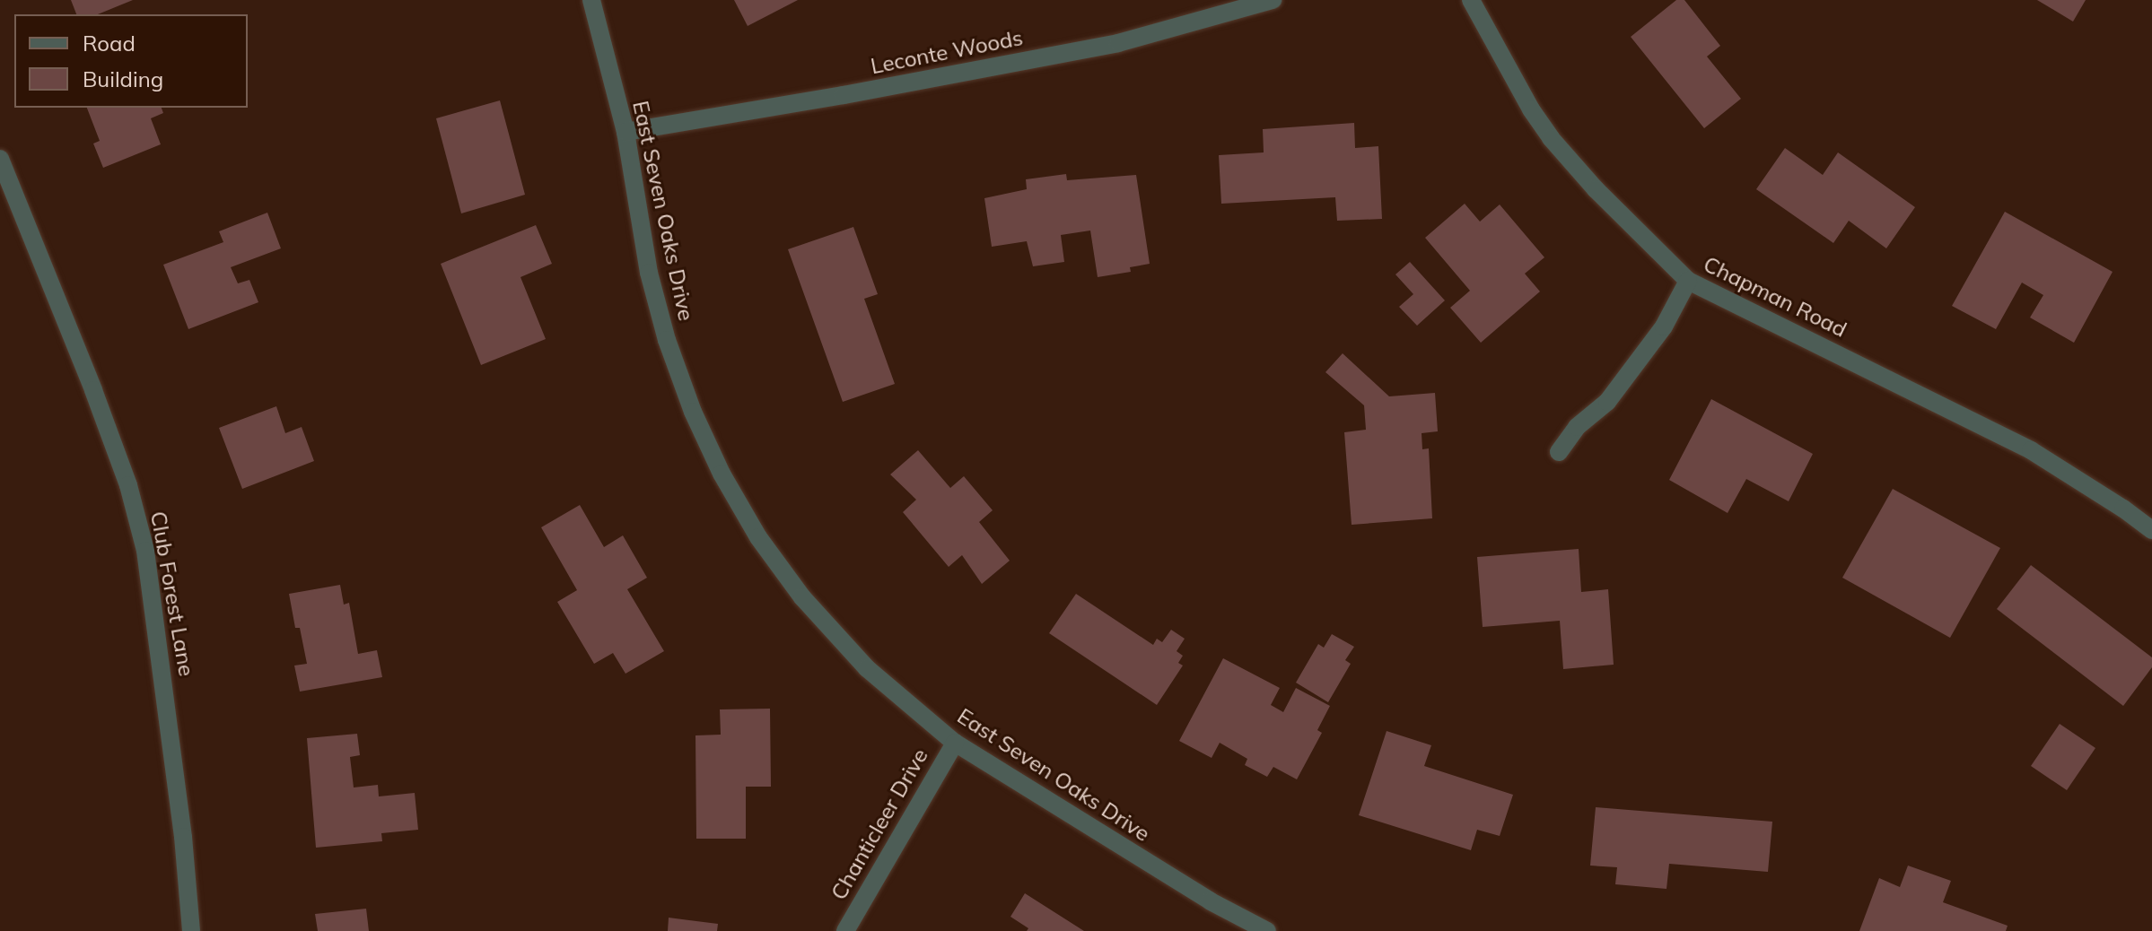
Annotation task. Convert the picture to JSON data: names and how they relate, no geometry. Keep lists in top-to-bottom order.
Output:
{
  "streets": {
    "street": [
      "Leconte Woods",
      "East Seven Oaks Drive",
      "Chapman Road",
      "Club Forest Lane",
      "Chanticleer Drive"
    ]
  },
  "crossings": [
    ["Leconte Woods", "East Seven Oaks Drive"],
    ["East Seven Oaks Drive", "Chanticleer Drive"]
  ],
  "legend": ["Road", "Building"]
}
